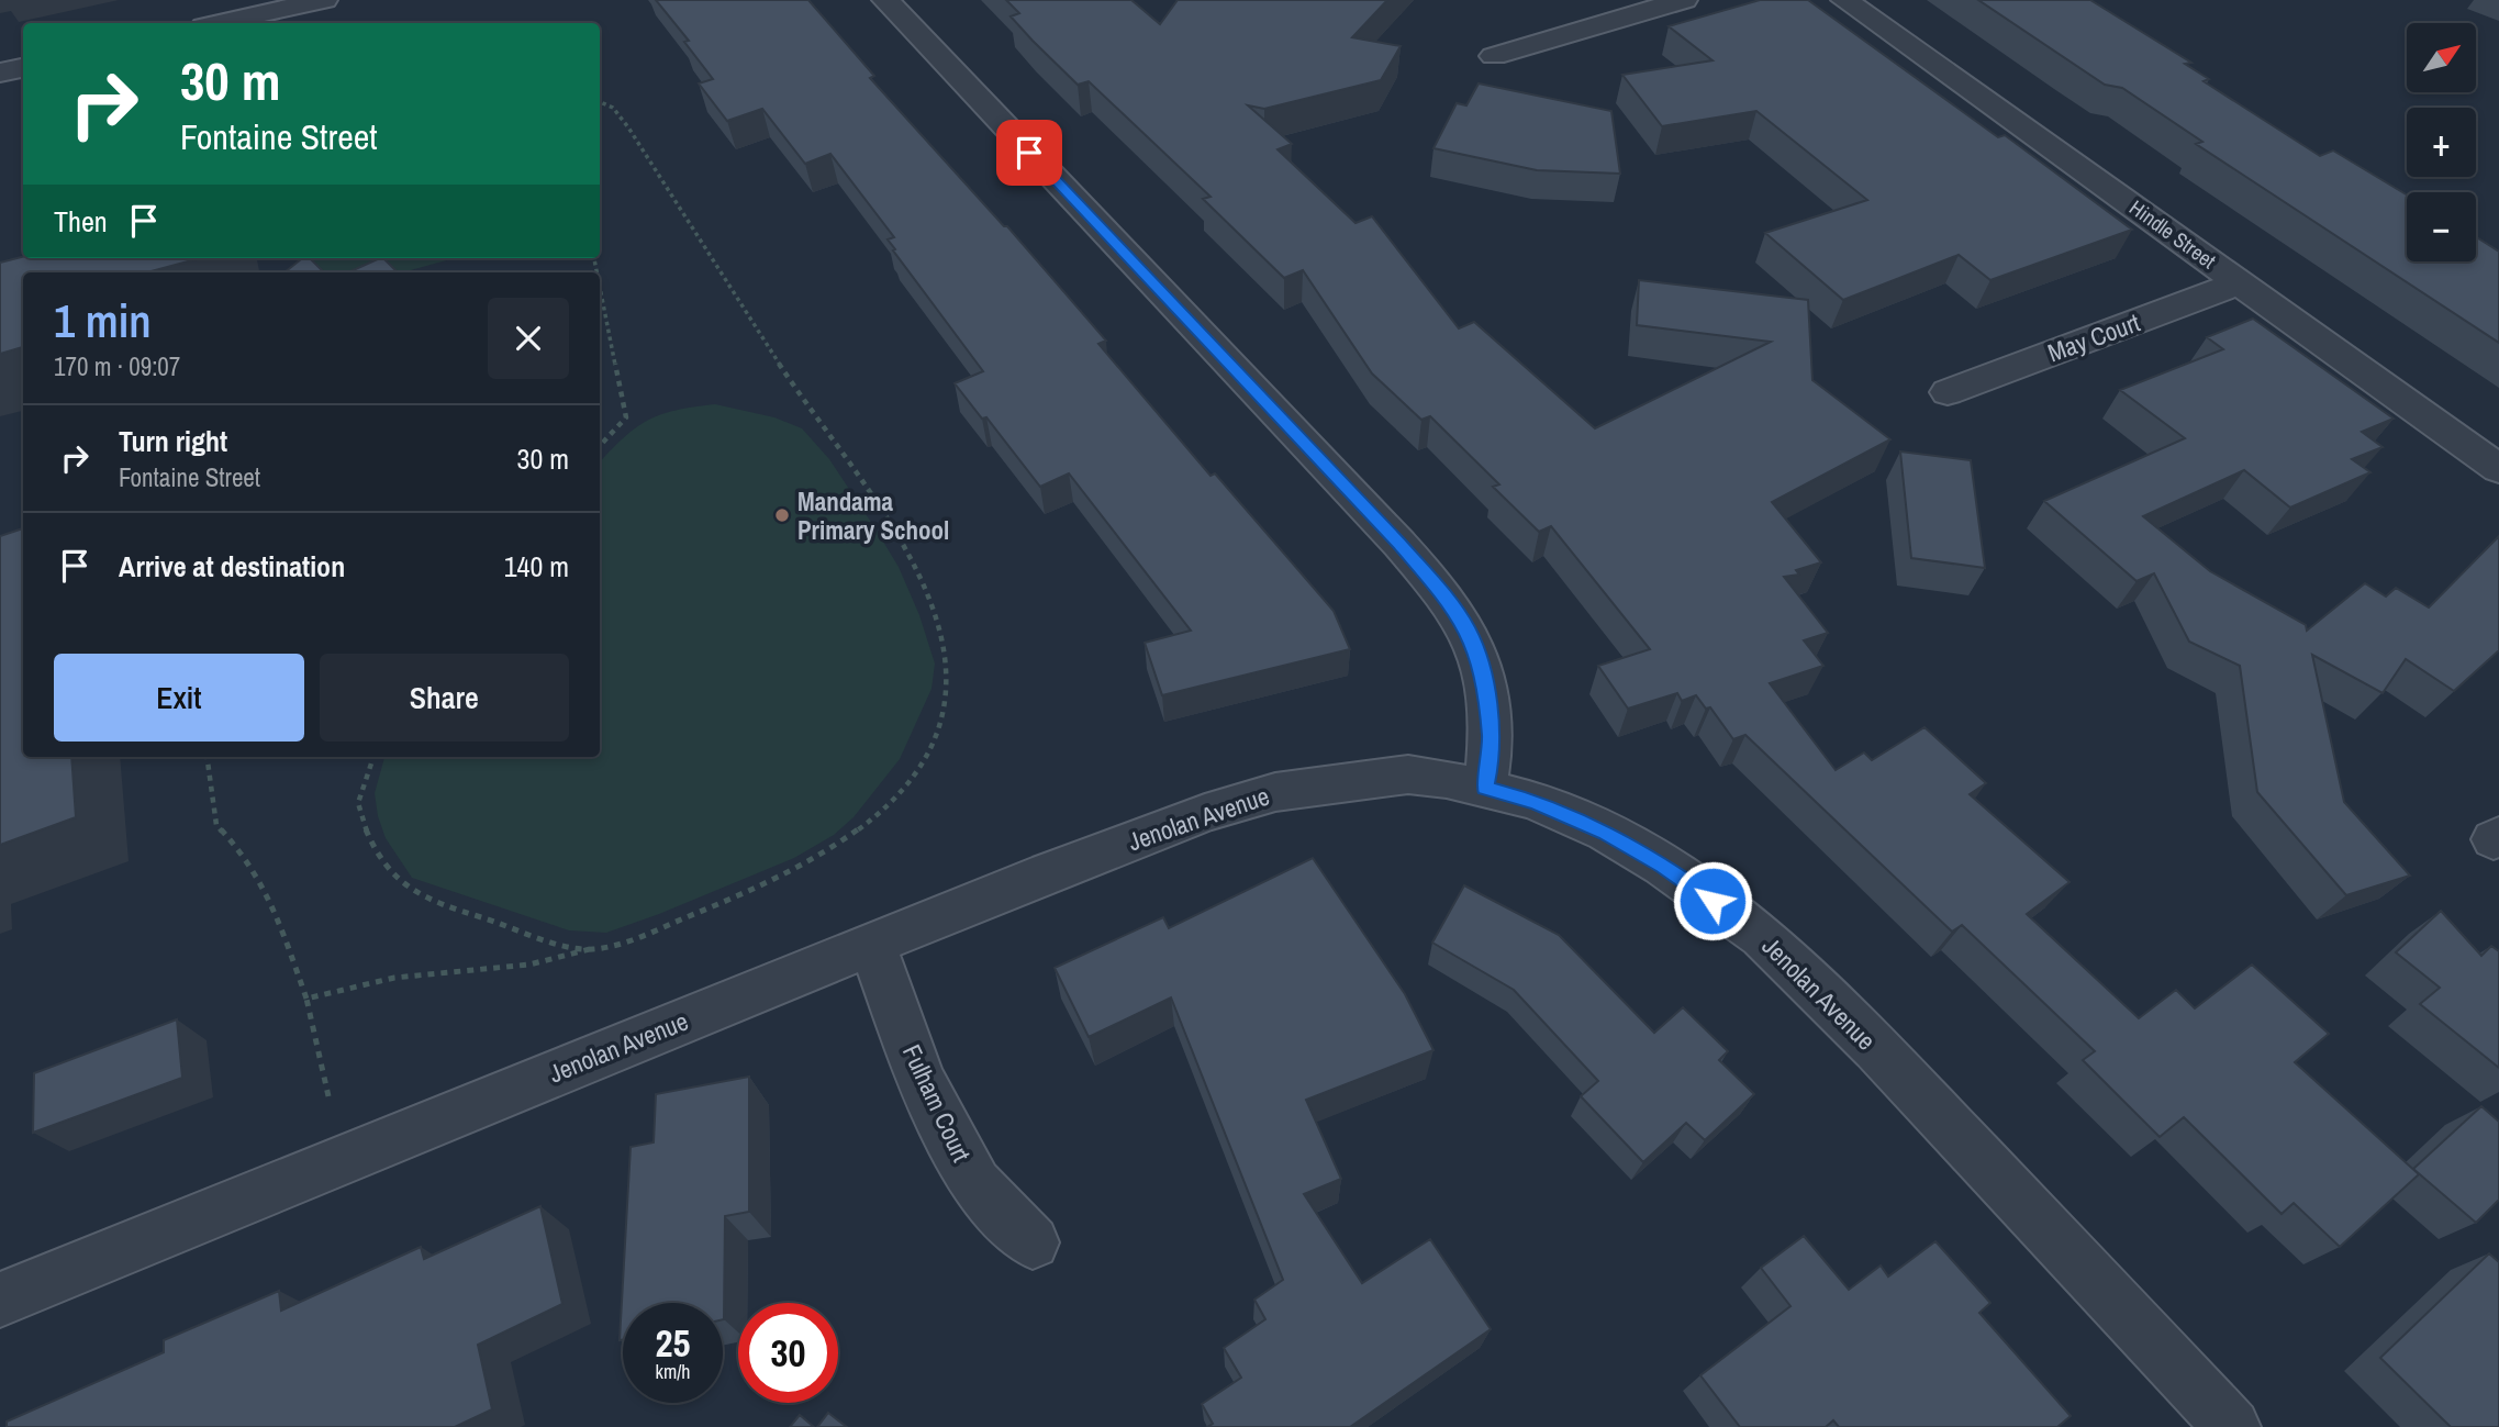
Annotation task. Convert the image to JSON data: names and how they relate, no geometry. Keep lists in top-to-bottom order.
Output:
{
  "streets": {
    "street": [
      "Hindle Street",
      "May Court",
      "Jenolan Avenue",
      "Fulham Court"
    ]
  },
  "crossings": [
    ["Hindle Street", "May Court"],
    ["Jenolan Avenue", "Fulham Court"]
  ],
  "places": ["Mandama Primary School"],
  "north": "top right",
  "page": {
    "map_buttons": ["+", "−"],
    "turn": ["30 m", "Fontaine Street"],
    "then": "Then",
    "heading": ["1 min", "170 m · 09:07"],
    "list": [
      {
        "name": "Turn right",
        "note": "Fontaine Street",
        "value": "30 m"
      },
      {
        "name": "Arrive at destination",
        "value": "140 m"
      }
    ],
    "buttons": ["Exit", "Share"],
    "speed": "25 km/h",
    "limit": "30"
  }
}
